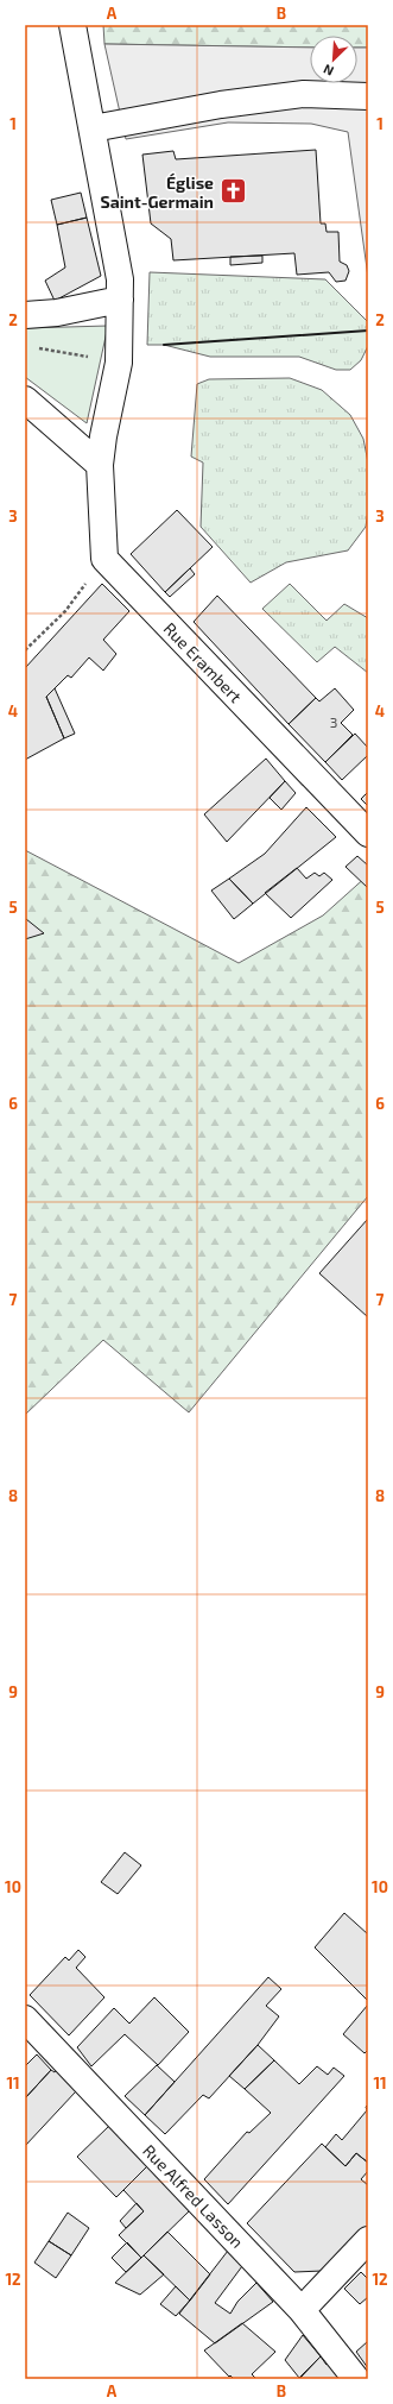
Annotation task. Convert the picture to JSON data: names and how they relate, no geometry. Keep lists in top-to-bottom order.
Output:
{
  "streets": {
    "street": ["Rue Erambert", "Rue Alfred Lasson"]
  },
  "places": {
    "church": ["Église Saint-Germain"]
  },
  "house_numbers": ["3"],
  "north": "bottom left",
  "grid": {
    "columns": ["A", "B"],
    "rows": [
      "1",
      "2",
      "3",
      "4",
      "5",
      "6",
      "7",
      "8",
      "9",
      "10",
      "11",
      "12"
    ]
  }
}
